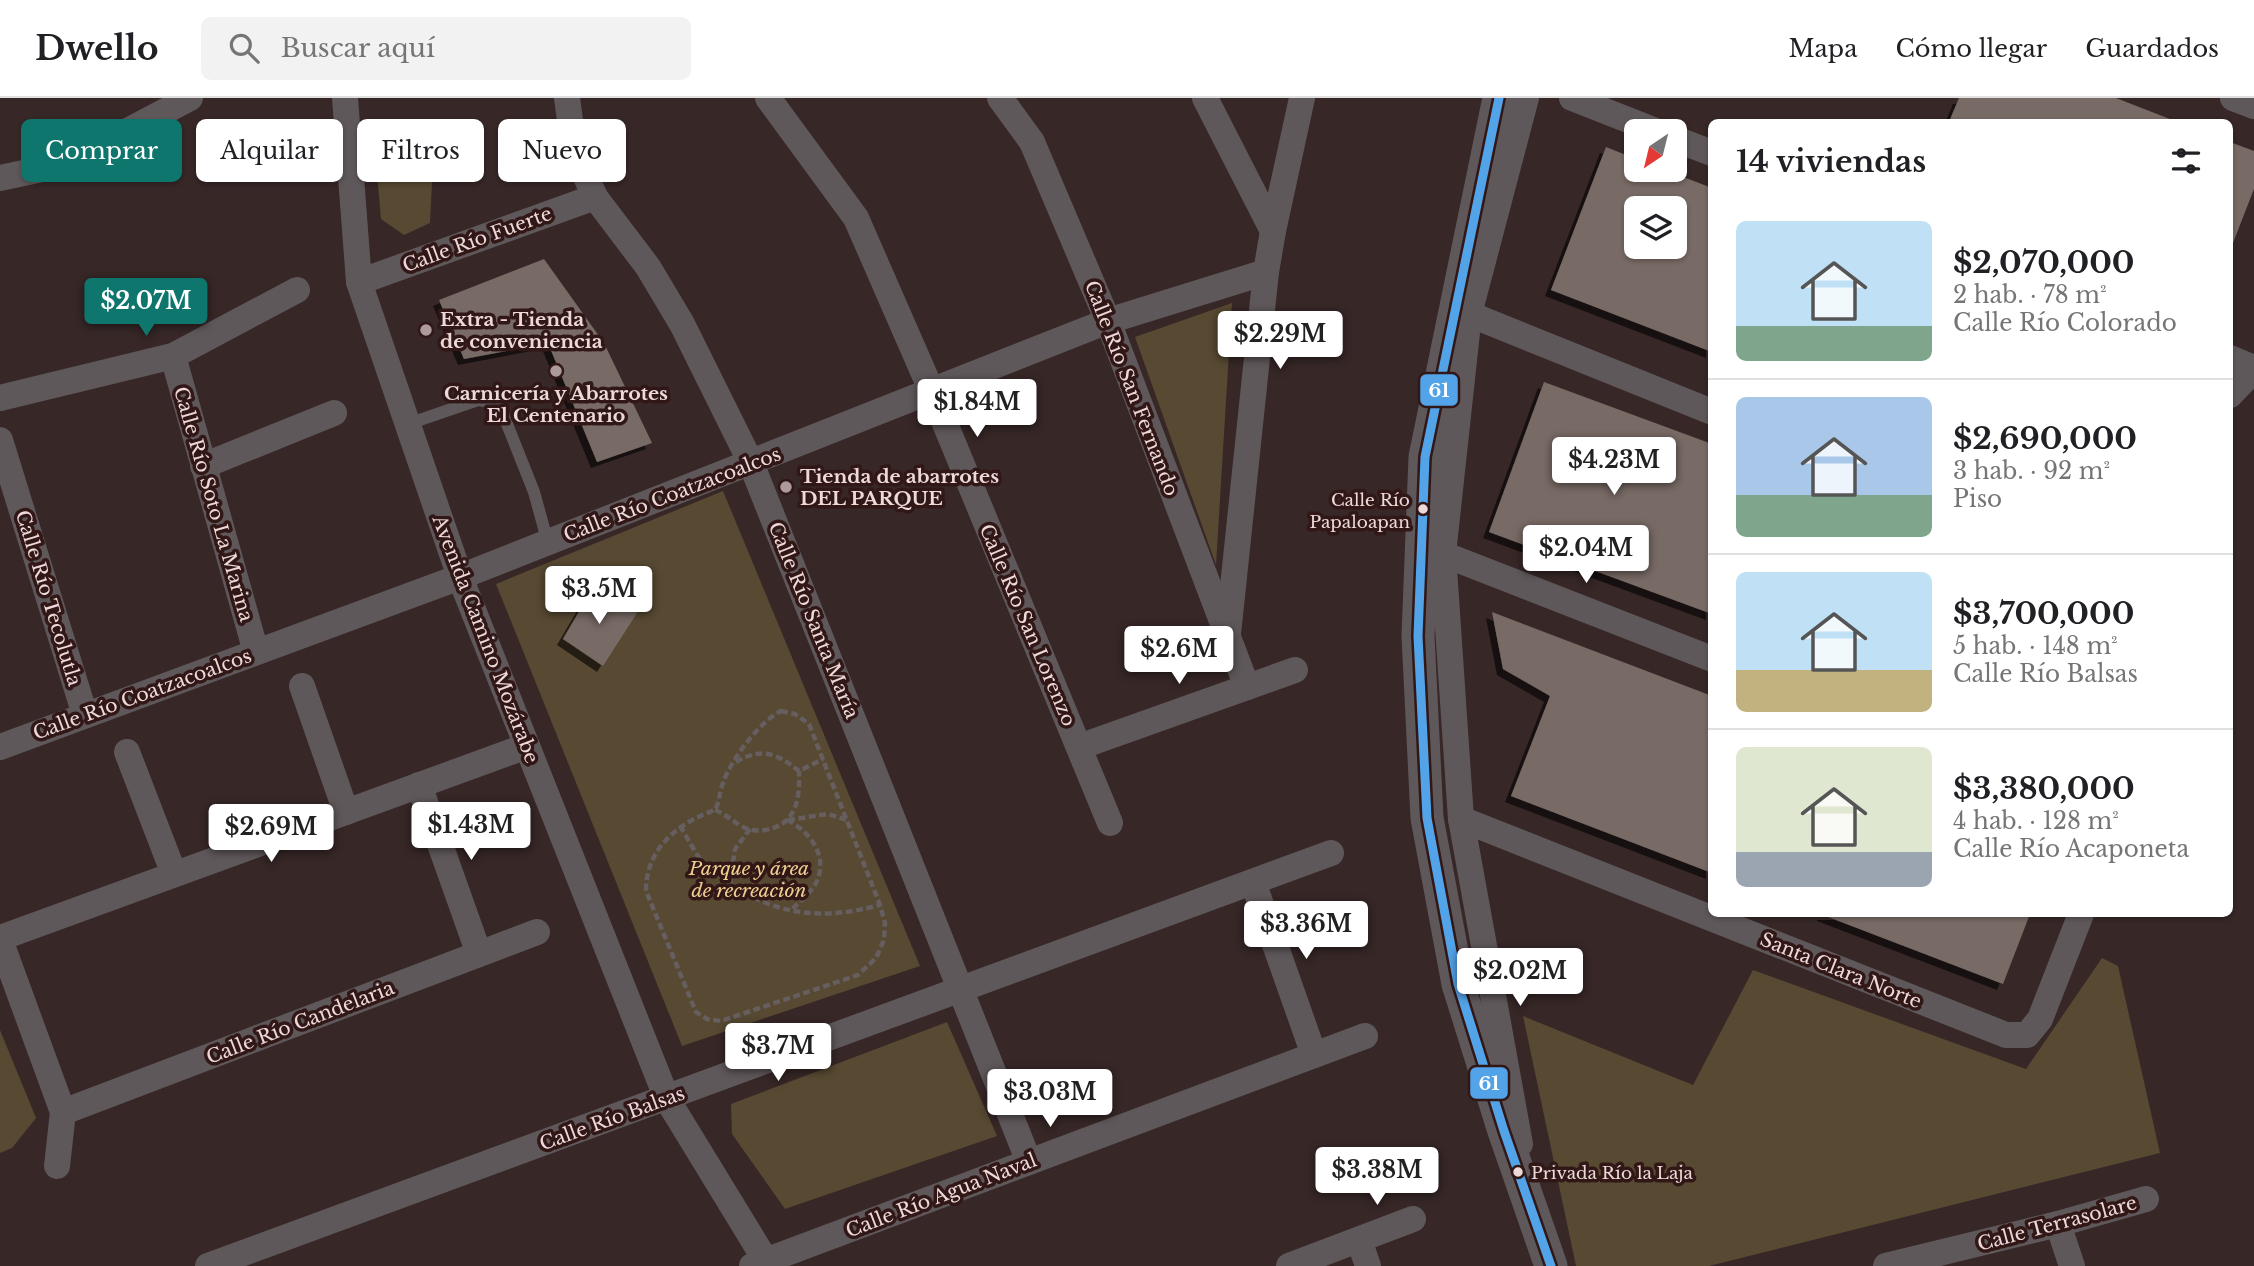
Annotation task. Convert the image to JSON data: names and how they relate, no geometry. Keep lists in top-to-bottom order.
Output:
{
  "streets": {
    "street": [
      "Calle Río Fuerte",
      "Calle Río San Fernando",
      "Calle Río Coatzacoalcos",
      "Calle Río Soto La Marina",
      "Calle Río Tecolutla",
      "Calle Río Santa María",
      "Calle Río San Lorenzo",
      "Avenida Camino Mozárabe",
      "Santa Clara Norte",
      "Calle Río Candelaria",
      "Calle Río Balsas",
      "Calle Río Agua Naval",
      "Calle Terrasolare"
    ]
  },
  "crossings": [
    ["Calle Río Fuerte", "Calle Río Santa María"],
    ["Calle Río Fuerte", "Avenida Camino Mozárabe"],
    ["Calle Río San Fernando", "Calle Río Coatzacoalcos"],
    ["Calle Río Coatzacoalcos", "Calle Río Soto La Marina"],
    ["Calle Río Coatzacoalcos", "Calle Río Tecolutla"],
    ["Calle Río Coatzacoalcos", "Calle Río Santa María"],
    ["Calle Río Coatzacoalcos", "Calle Río San Lorenzo"],
    ["Calle Río Coatzacoalcos", "Avenida Camino Mozárabe"],
    ["Calle Río Santa María", "Calle Río Balsas"],
    ["Calle Río Santa María", "Calle Río Agua Naval"],
    ["Avenida Camino Mozárabe", "Calle Río Balsas"],
    ["Avenida Camino Mozárabe", "Calle Río Agua Naval"]
  ],
  "parks": ["Parque y área de recreación"],
  "places": [
    "Extra - Tienda de conveniencia",
    "Carnicería y Abarrotes El Centenario",
    "Tienda de abarrotes DEL PARQUE",
    "Calle Río Papaloapan",
    "Privada Río la Laja"
  ],
  "lines": ["transit line 61"],
  "north": "bottom left",
  "page": {
    "header": "Dwello",
    "search": "Buscar aquí",
    "nav": ["Mapa", "Cómo llegar", "Guardados"],
    "chip": [
      "Comprar",
      "Alquilar",
      "Filtros",
      "Nuevo"
    ],
    "heading": "14 viviendas",
    "list": [
      {
        "name": "$2,070,000",
        "note": "2 hab. · 78 m² · Calle Río Colorado"
      },
      {
        "name": "$2,690,000",
        "note": "3 hab. · 92 m² · Piso"
      },
      {
        "name": "$3,700,000",
        "note": "5 hab. · 148 m² · Calle Río Balsas"
      },
      {
        "name": "$3,380,000",
        "note": "4 hab. · 128 m² · Calle Río Acaponeta"
      }
    ],
    "price": [
      "$2.07M",
      "$2.29M",
      "$1.84M",
      "$4.23M",
      "$2.04M",
      "$3.5M",
      "$2.6M",
      "$1.43M",
      "$2.69M",
      "$3.36M",
      "$2.02M",
      "$3.7M",
      "$3.03M",
      "$3.38M"
    ]
  }
}
